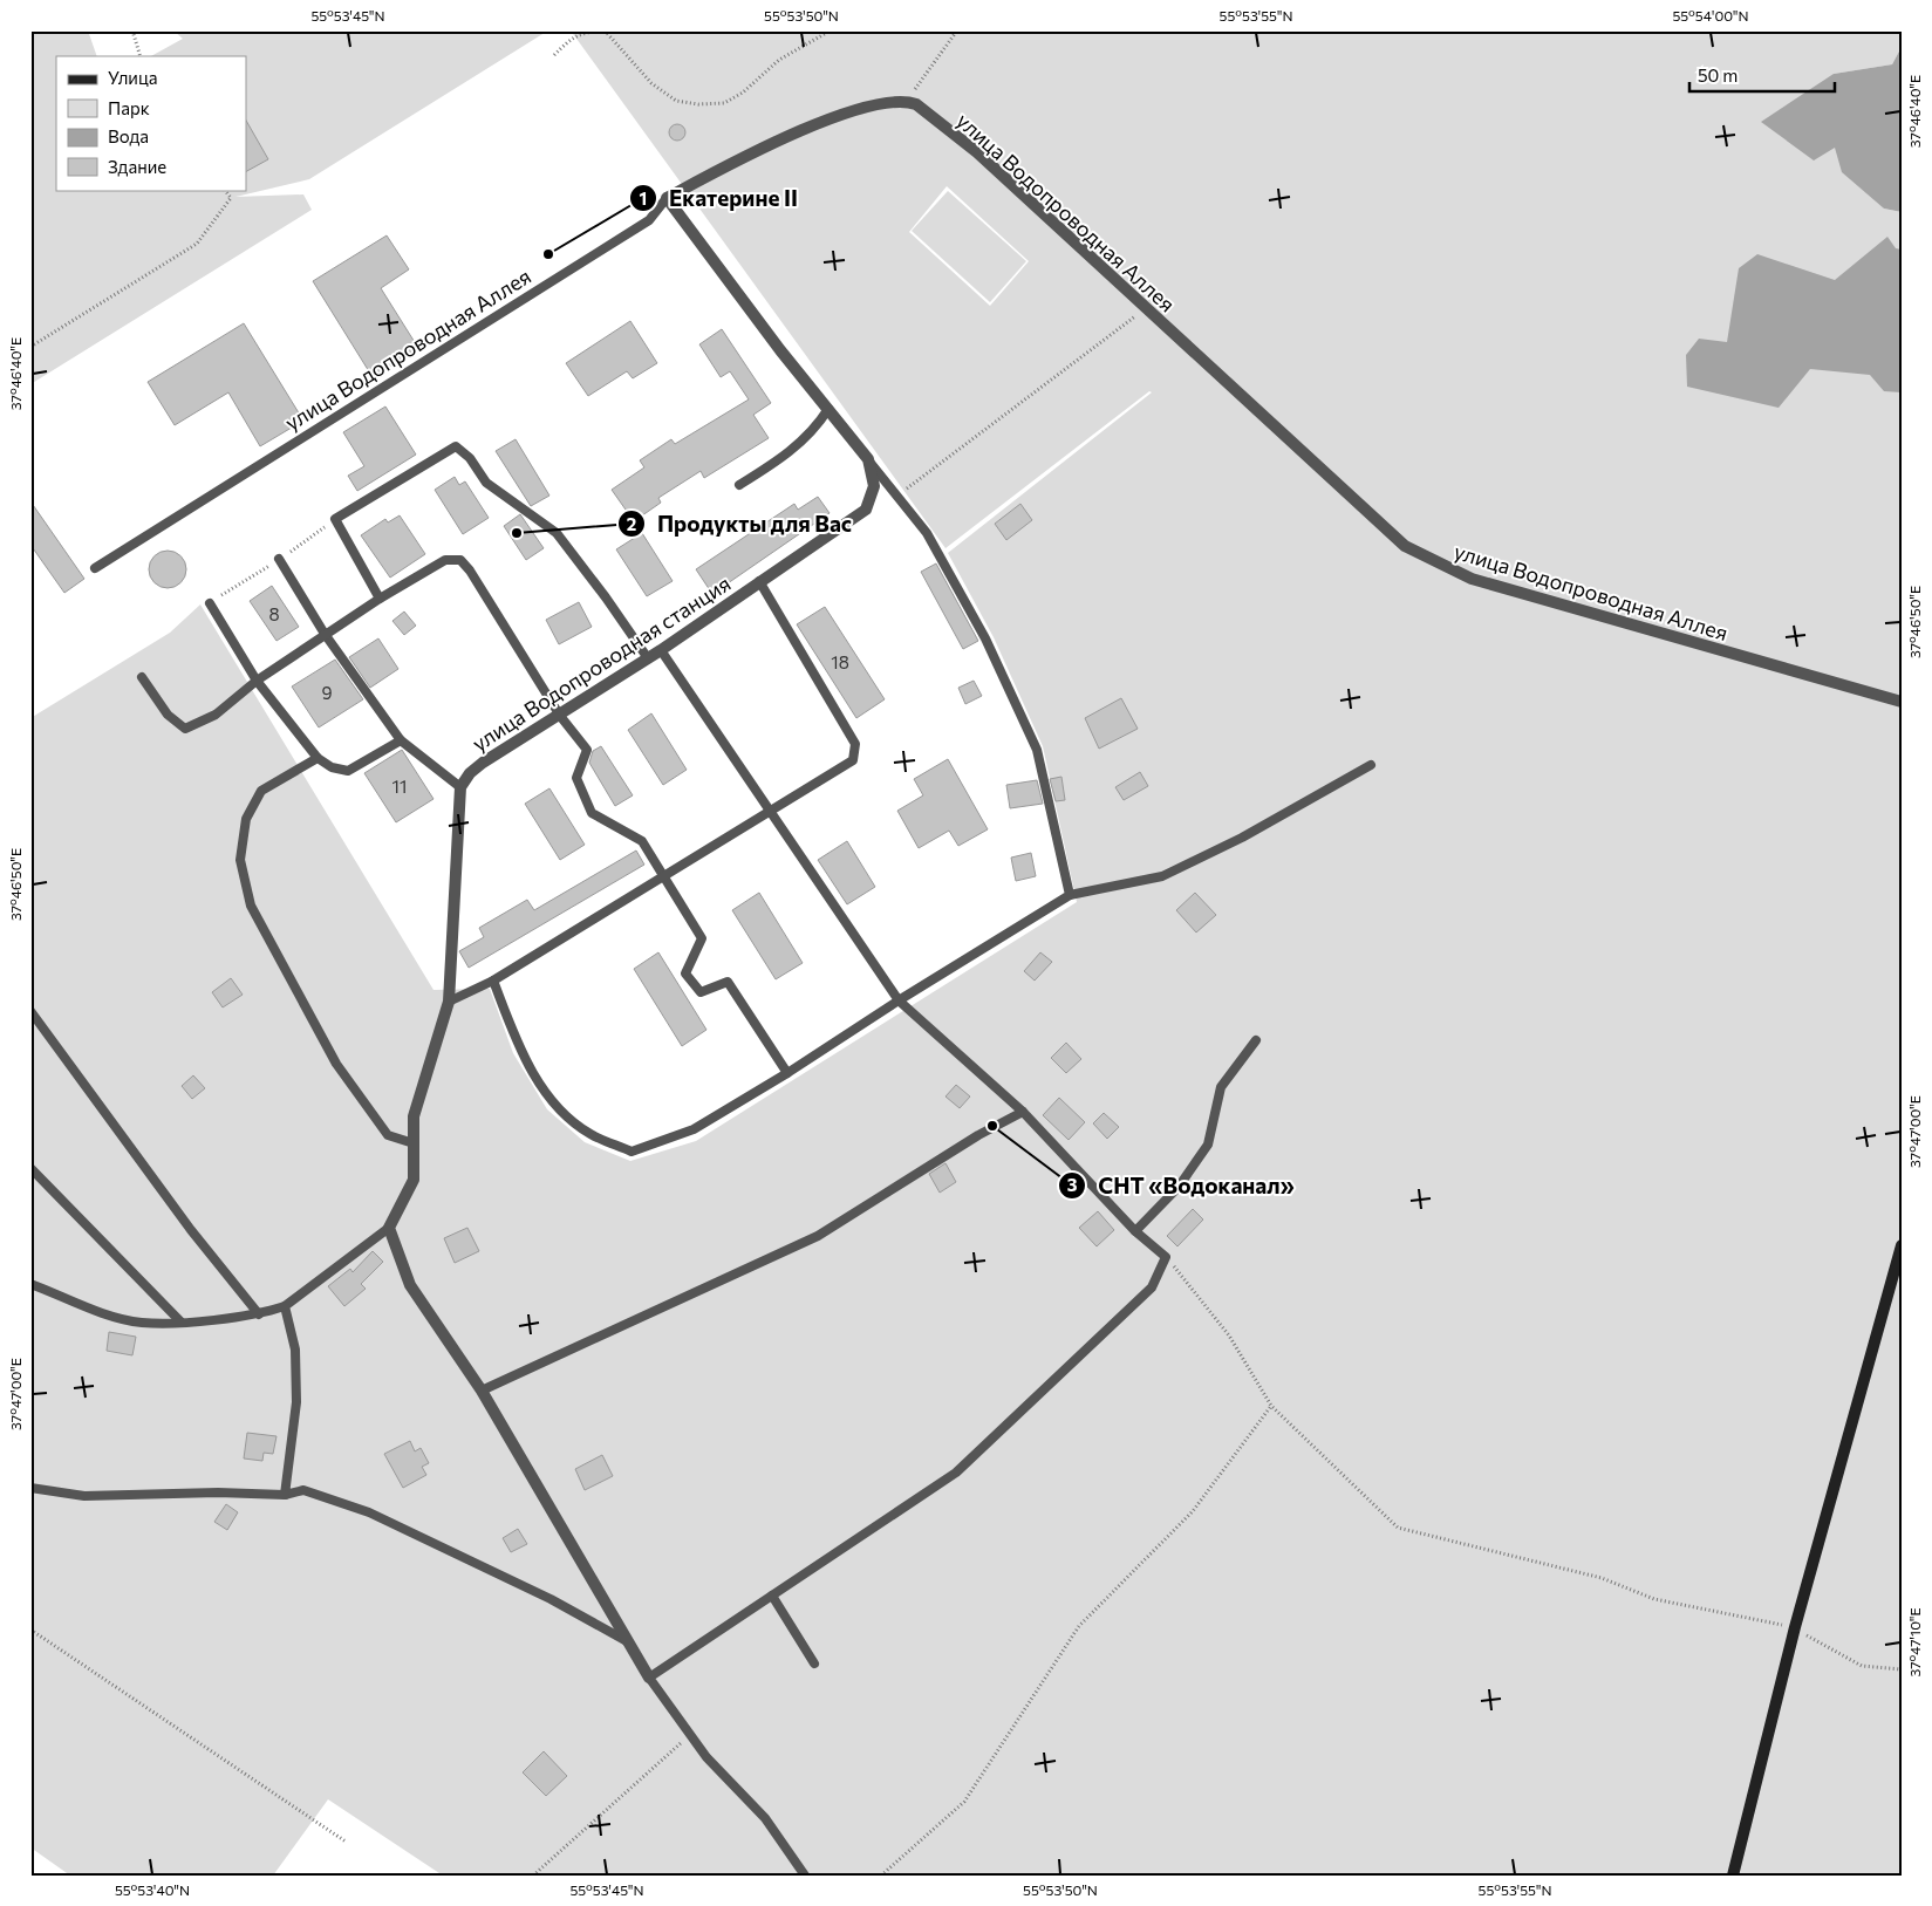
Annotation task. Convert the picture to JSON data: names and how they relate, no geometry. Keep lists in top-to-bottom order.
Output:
{
  "streets": {
    "street": ["улица Водопроводная Аллея", "улица Водопроводная станция"]
  },
  "places": ["Екатерине II", "Продукты для Вас", "СНТ «Водоканал»"],
  "house_numbers": [
    "8",
    "18",
    "9",
    "11"
  ],
  "legend": [
    "Улица",
    "Парк",
    "Вода",
    "Здание"
  ],
  "scale_bar": "50 m",
  "coordinates": [
    "55°53'45\"N",
    "55°53'50\"N",
    "55°53'55\"N",
    "55°54'00\"N",
    "37°46'40\"E",
    "37°46'50\"E",
    "37°47'00\"E",
    "37°47'10\"E",
    "55°53'40\"N"
  ]
}
